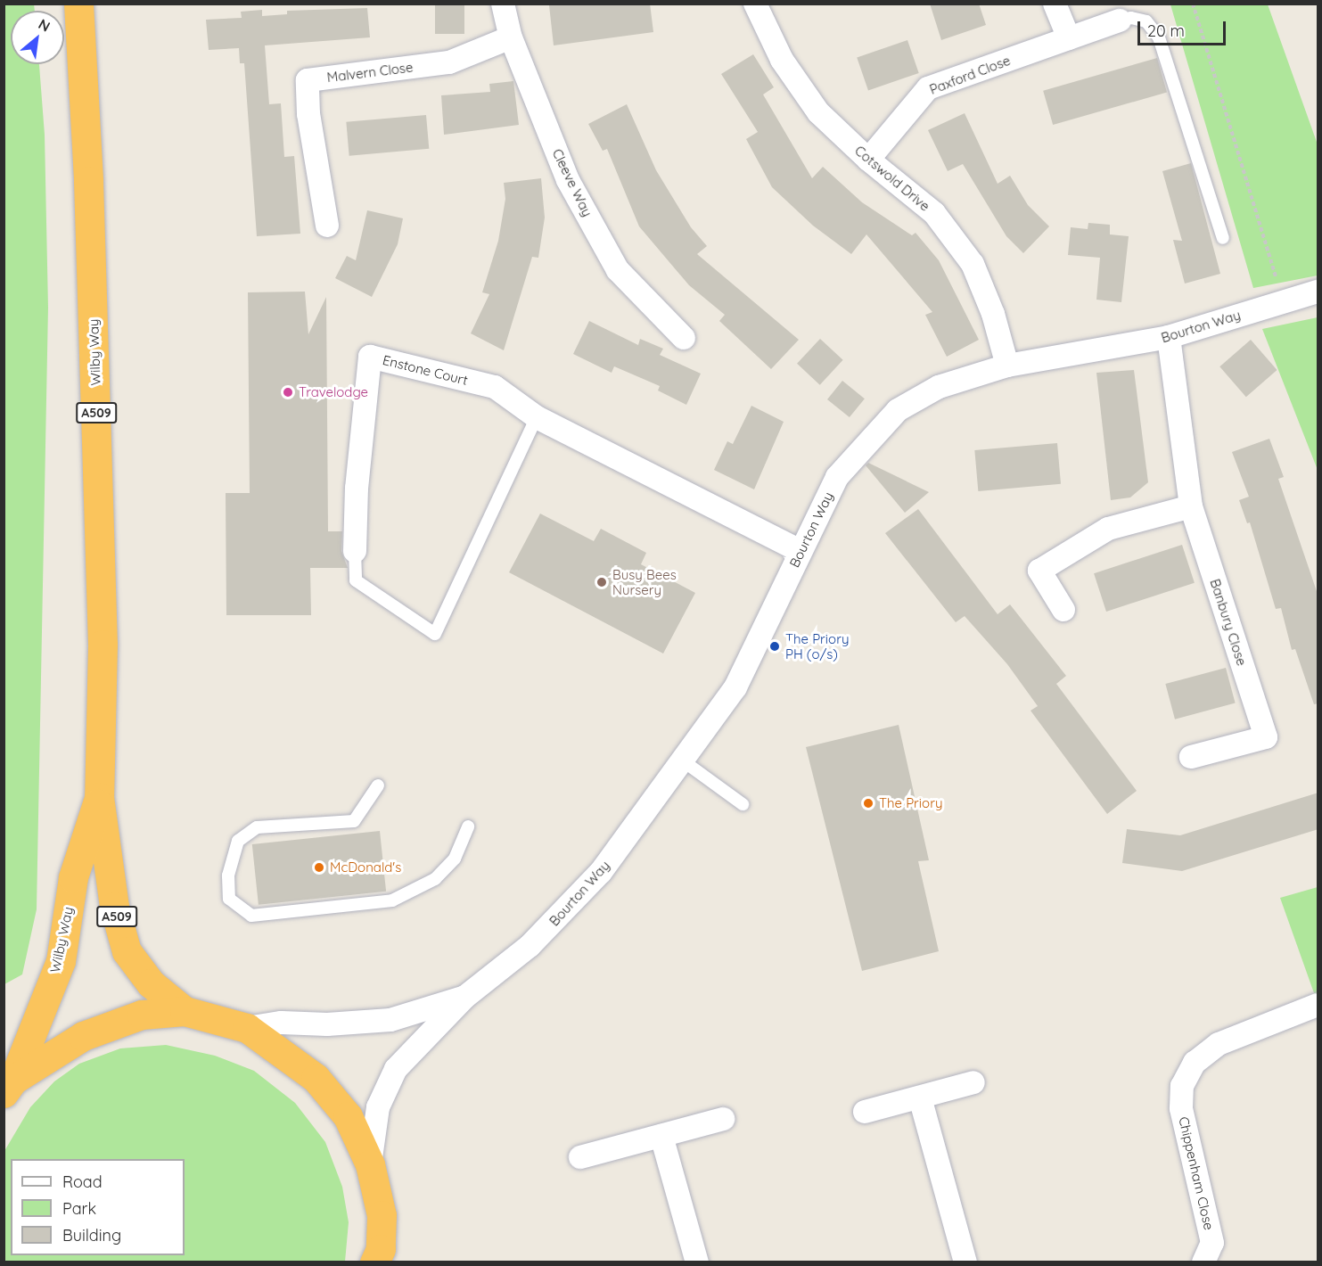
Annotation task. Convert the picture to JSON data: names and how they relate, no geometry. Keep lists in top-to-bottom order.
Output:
{
  "streets": {
    "highway": ["Wilby Way", "A509"],
    "street": [
      "Malvern Close",
      "Paxford Close",
      "Cotswold Drive",
      "Cleeve Way",
      "Bourton Way",
      "Enstone Court",
      "Banbury Close",
      "Chippenham Close"
    ]
  },
  "crossings": [
    ["Malvern Close", "Cleeve Way"],
    ["Paxford Close", "Cotswold Drive"],
    ["Cotswold Drive", "Bourton Way"],
    ["Bourton Way", "Enstone Court"],
    ["Bourton Way", "Banbury Close"]
  ],
  "places": [
    "Travelodge",
    "Busy Bees Nursery",
    "The Priory PH (o/s)",
    "The Priory",
    "McDonald's"
  ],
  "legend": ["Road", "Park", "Building"],
  "scale_bar": "20 m",
  "north": "top right"
}
